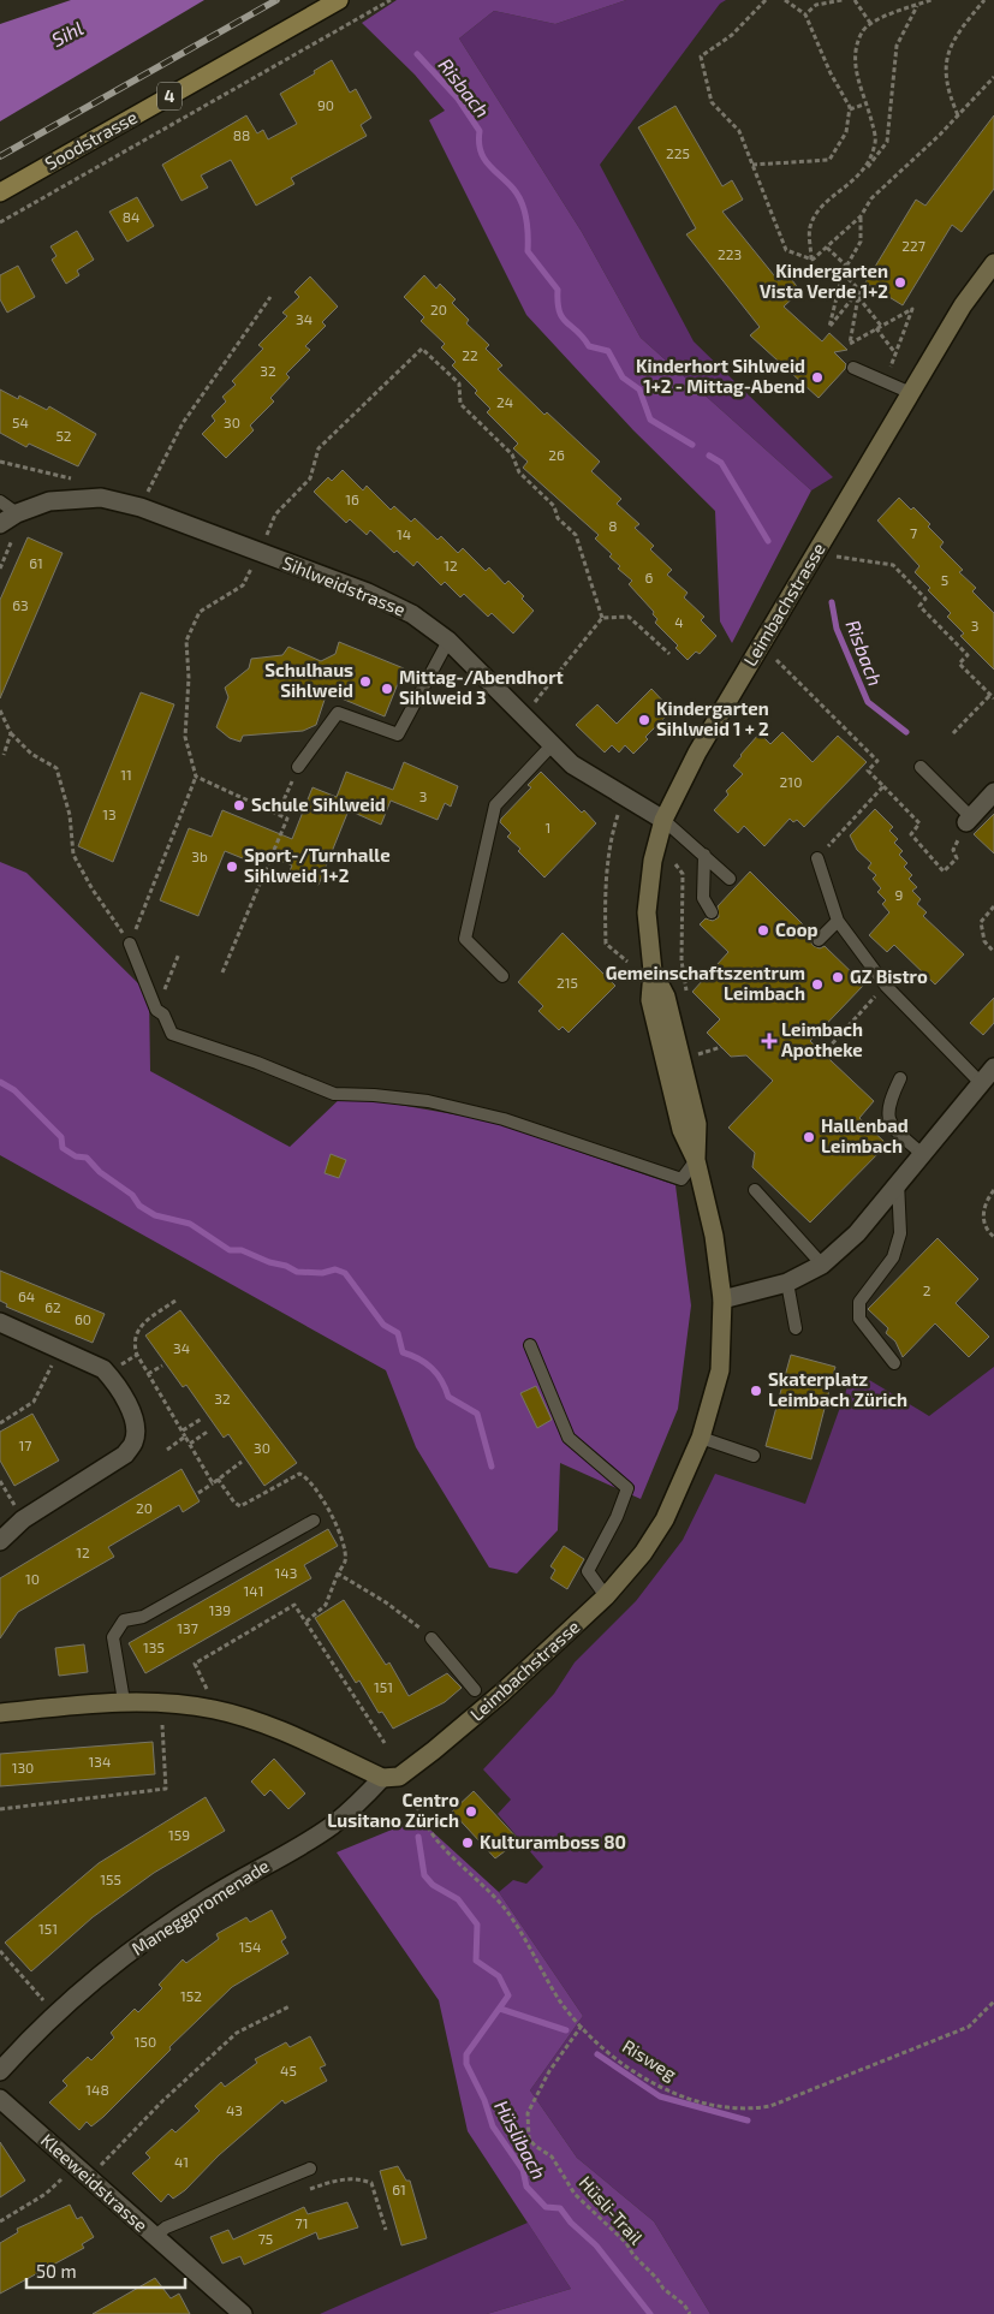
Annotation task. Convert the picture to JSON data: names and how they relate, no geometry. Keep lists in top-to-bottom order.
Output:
{
  "streets": {
    "main road": ["4", "Soodstrasse"],
    "street": [
      "Sihlweidstrasse",
      "Leimbachstrasse",
      "Maneggpromenade",
      "Kleeweidstrasse"
    ],
    "path": ["Risweg", "Hüsli-Trail"]
  },
  "crossings": [
    ["Sihlweidstrasse", "Leimbachstrasse"],
    ["Leimbachstrasse", "Maneggpromenade"],
    ["Leimbachstrasse", "Risweg"],
    ["Maneggpromenade", "Risweg"],
    ["Risweg", "Hüsli-Trail"]
  ],
  "water": ["Sihl", "Risbach", "Hüslibach"],
  "places": {
    "other": [
      "Kindergarten Vista Verde 1+2",
      "Kinderhort Sihlweid 1+2 - Mittag-Abend",
      "Schulhaus Sihlweid",
      "Mittag-/Abendhort Sihlweid 3",
      "Kindergarten Sihlweid 1 + 2",
      "Schule Sihlweid",
      "Sport-/Turnhalle Sihlweid 1+2",
      "Coop",
      "GZ Bistro",
      "Gemeinschaftszentrum Leimbach",
      "Hallenbad Leimbach",
      "Skaterplatz Leimbach Zürich",
      "Centro Lusitano Zürich",
      "Kulturamboss 80"
    ],
    "health": ["Leimbach Apotheke"]
  },
  "house_numbers": [
    "90",
    "88",
    "225",
    "84",
    "227",
    "223",
    "20",
    "34",
    "22",
    "32",
    "24",
    "54",
    "30",
    "52",
    "26",
    "16",
    "8",
    "7",
    "14",
    "61",
    "12",
    "6",
    "5",
    "63",
    "4",
    "3",
    "11",
    "210",
    "3",
    "13",
    "1",
    "3b",
    "9",
    "215",
    "2",
    "64",
    "62",
    "60",
    "34",
    "32",
    "17",
    "30",
    "20",
    "12",
    "143",
    "10",
    "141",
    "139",
    "137",
    "135",
    "151",
    "134",
    "130",
    "159",
    "155",
    "151",
    "154",
    "152",
    "150",
    "45",
    "148",
    "43",
    "41",
    "61",
    "71",
    "75"
  ],
  "scale_bar": "50 m"
}
